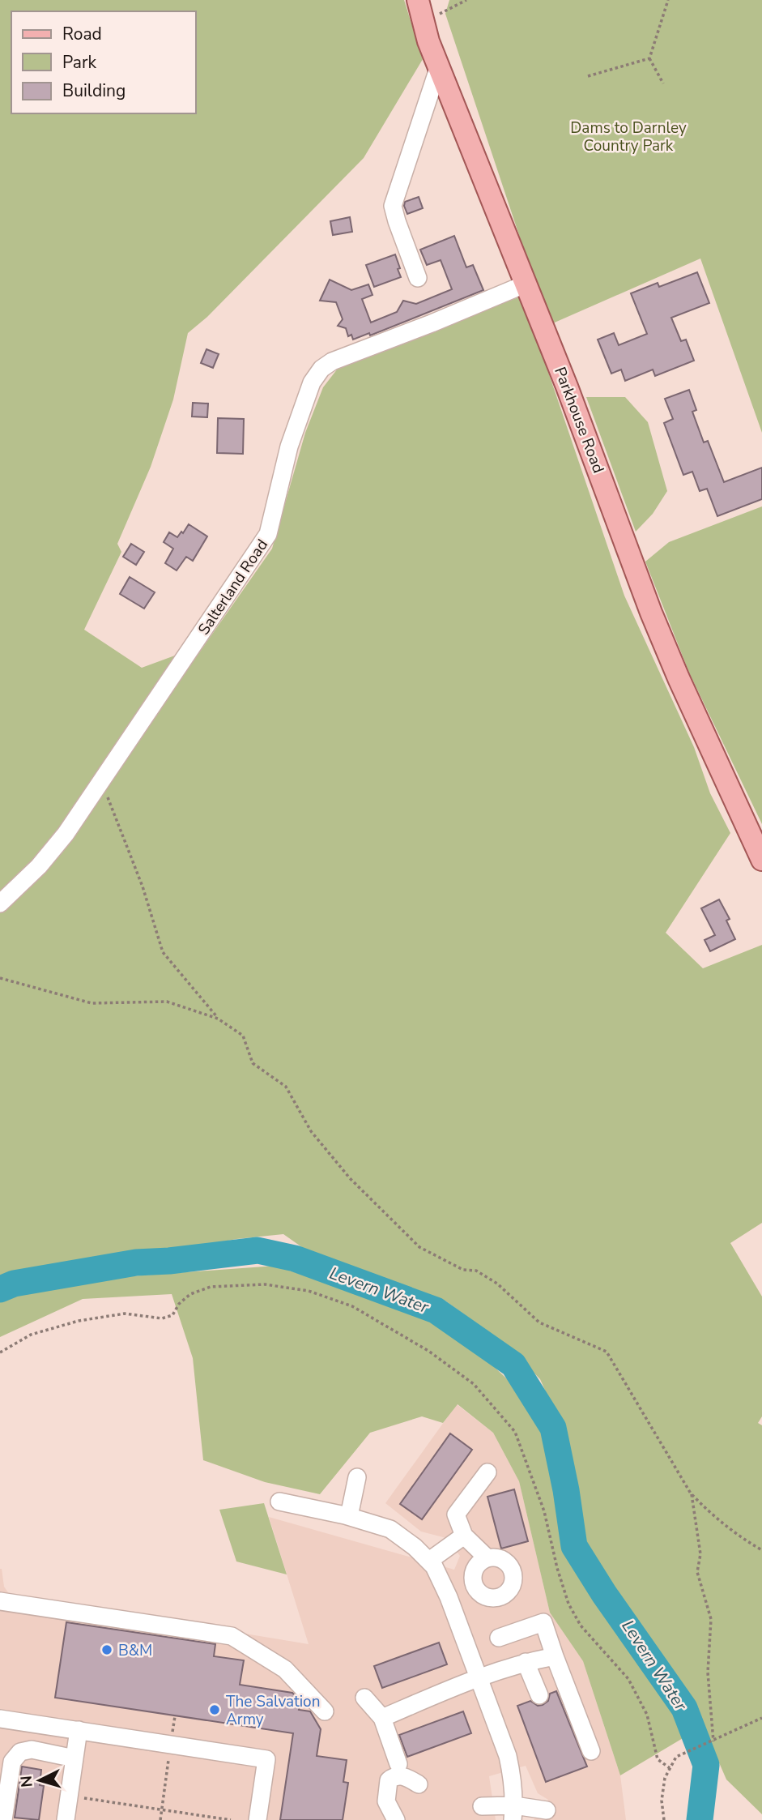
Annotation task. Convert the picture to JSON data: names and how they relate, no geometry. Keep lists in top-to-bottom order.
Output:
{
  "streets": {
    "main road": ["Parkhouse Road"],
    "street": ["Salterland Road"]
  },
  "crossings": [
    ["Parkhouse Road", "Salterland Road"]
  ],
  "water": ["Levern Water"],
  "parks": ["Dams to Darnley Country Park"],
  "places": ["B&M", "The Salvation Army"],
  "legend": ["Road", "Park", "Building"],
  "north": "left"
}
